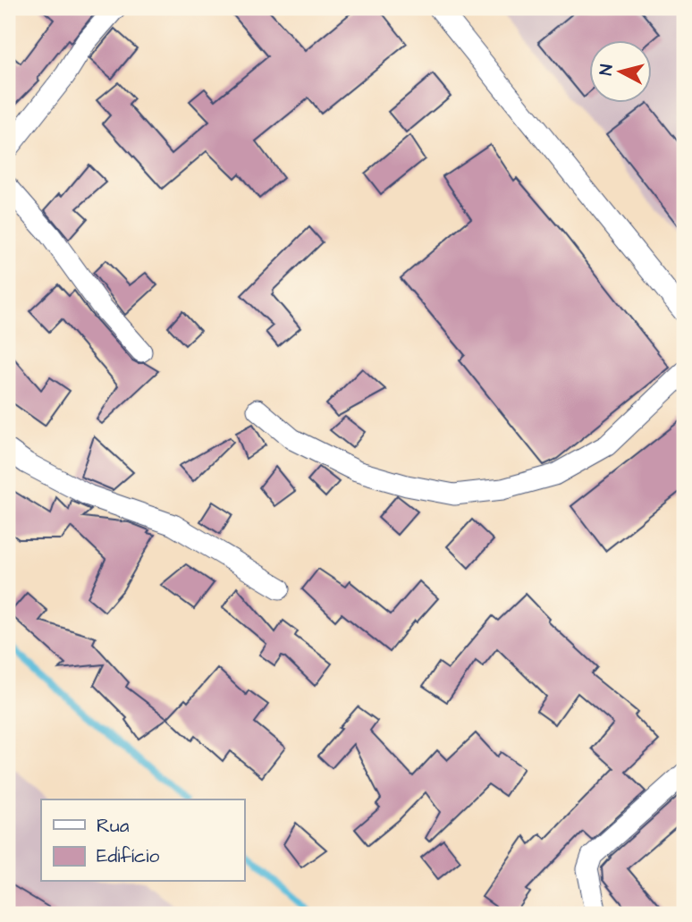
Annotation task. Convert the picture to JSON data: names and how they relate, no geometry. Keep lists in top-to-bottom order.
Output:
{
  "legend": ["Rua", "Edifício"],
  "north": "left"
}
